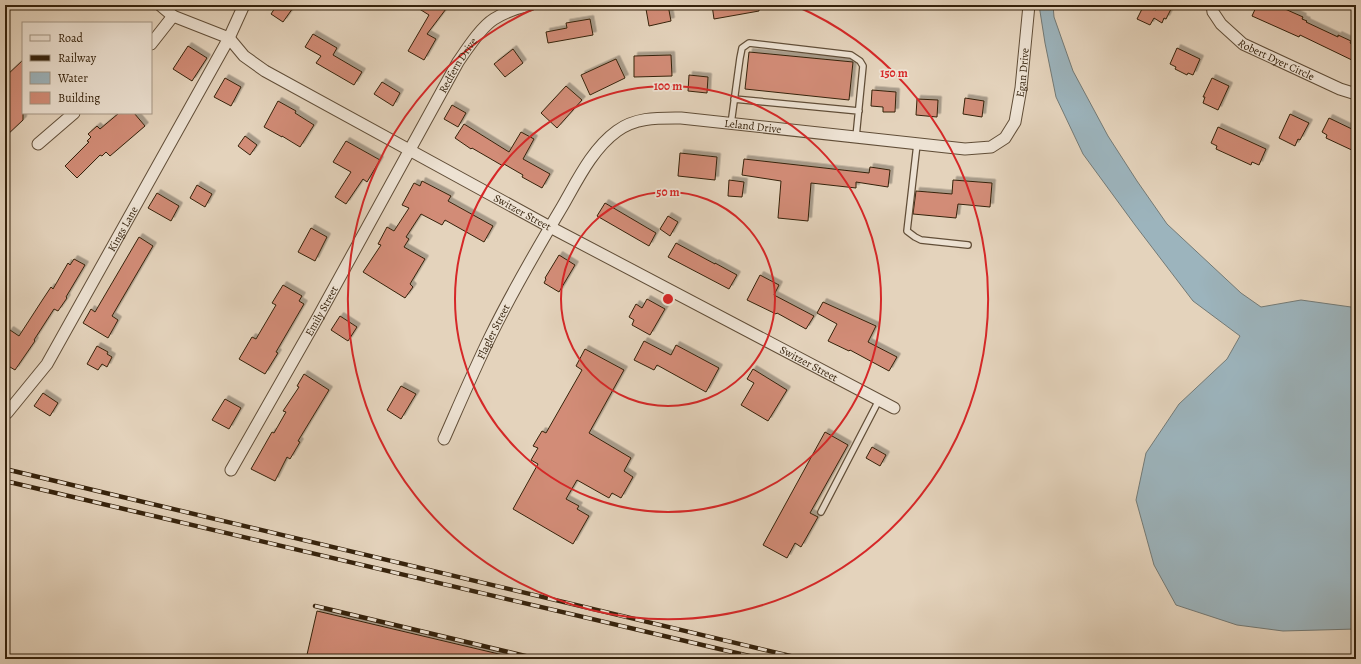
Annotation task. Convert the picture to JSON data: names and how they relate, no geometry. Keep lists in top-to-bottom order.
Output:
{
  "streets": {
    "street": [
      "Robert Dyer Circle",
      "Redfern Drive",
      "Egan Drive",
      "Leland Drive",
      "Switzer Street",
      "Kings Lane",
      "Emily Street",
      "Flagler Street"
    ]
  },
  "crossings": [
    ["Redfern Drive", "Switzer Street"],
    ["Redfern Drive", "Emily Street"],
    ["Egan Drive", "Leland Drive"],
    ["Leland Drive", "Switzer Street"],
    ["Leland Drive", "Flagler Street"],
    ["Switzer Street", "Kings Lane"],
    ["Switzer Street", "Emily Street"],
    ["Switzer Street", "Flagler Street"]
  ],
  "legend": [
    "Road",
    "Railway",
    "Water",
    "Building"
  ],
  "rings": ["150 m", "100 m", "50 m"]
}
